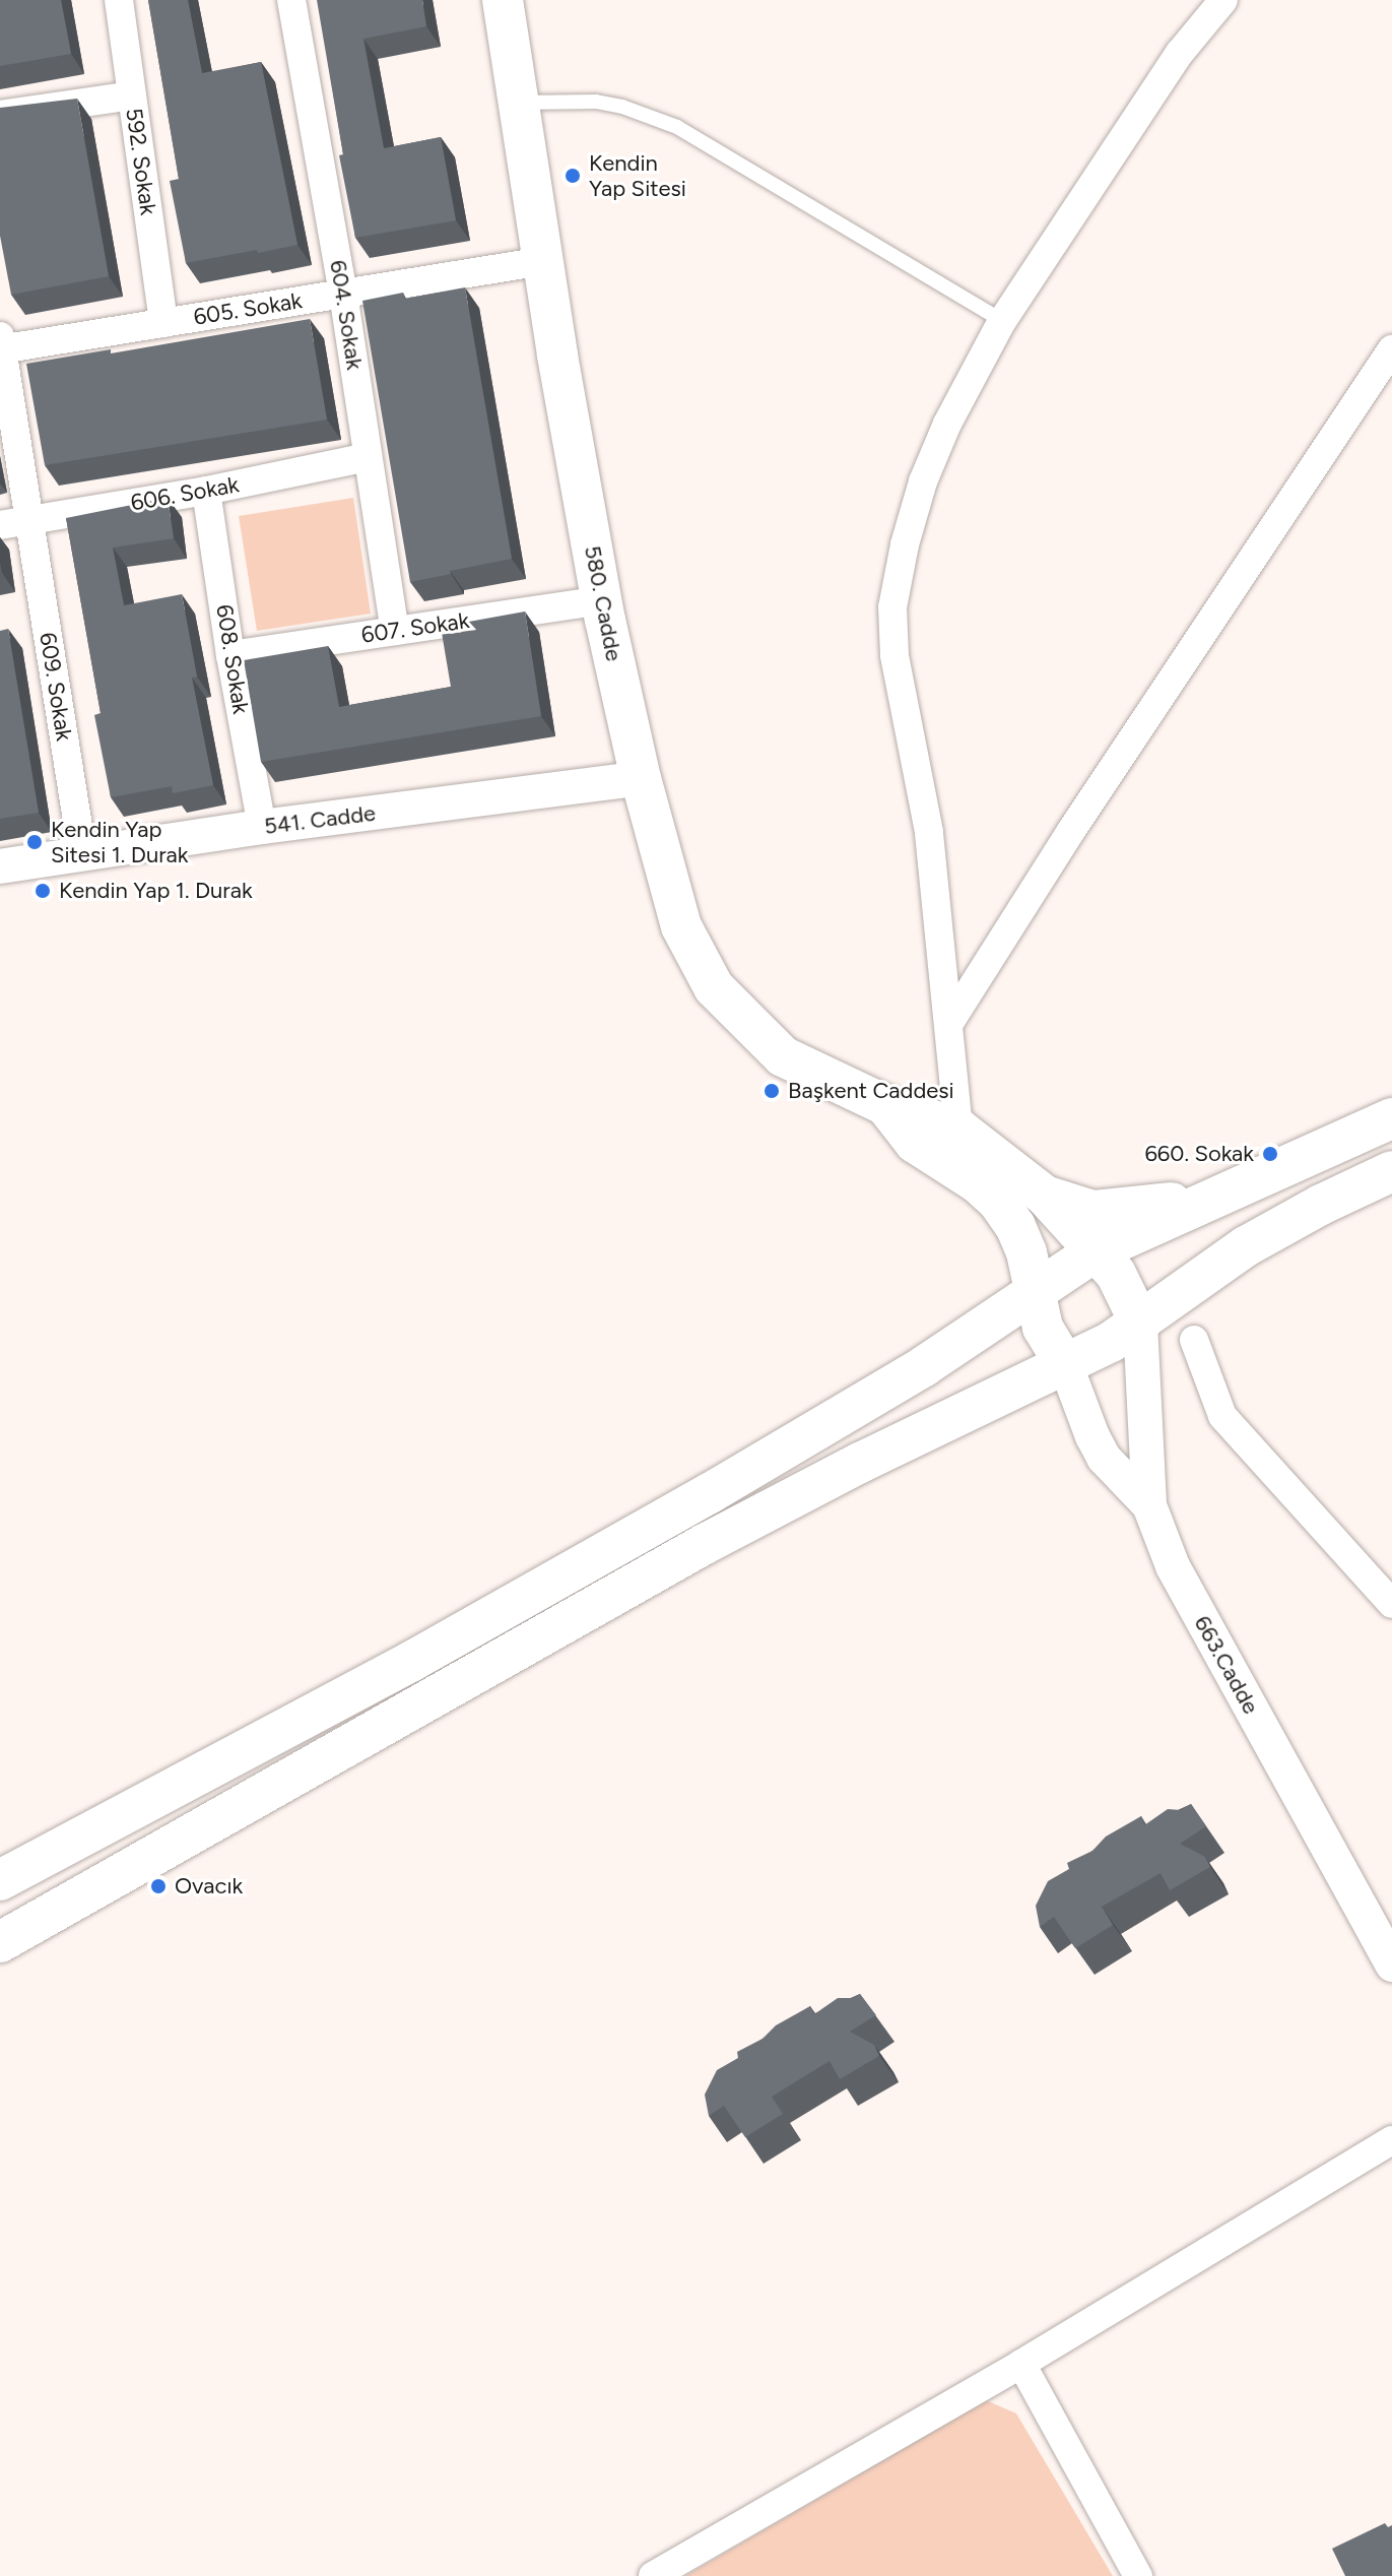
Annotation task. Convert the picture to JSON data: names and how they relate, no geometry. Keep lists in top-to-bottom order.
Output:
{
  "streets": {
    "main road": ["580. Cadde"],
    "street": [
      "592. Sokak",
      "605. Sokak",
      "604. Sokak",
      "606. Sokak",
      "607. Sokak",
      "608. Sokak",
      "609. Sokak",
      "541. Cadde",
      "663.Cadde"
    ]
  },
  "crossings": [
    ["592. Sokak", "605. Sokak"],
    ["605. Sokak", "604. Sokak"],
    ["605. Sokak", "580. Cadde"],
    ["605. Sokak", "609. Sokak"],
    ["604. Sokak", "606. Sokak"],
    ["604. Sokak", "607. Sokak"],
    ["606. Sokak", "608. Sokak"],
    ["606. Sokak", "609. Sokak"],
    ["580. Cadde", "607. Sokak"],
    ["580. Cadde", "541. Cadde"],
    ["607. Sokak", "608. Sokak"],
    ["608. Sokak", "541. Cadde"],
    ["609. Sokak", "541. Cadde"]
  ],
  "places": [
    "Kendin Yap Sitesi",
    "Kendin Yap Sitesi 1. Durak",
    "Kendin Yap 1. Durak",
    "Başkent Caddesi",
    "660. Sokak",
    "Ovacık"
  ]
}
